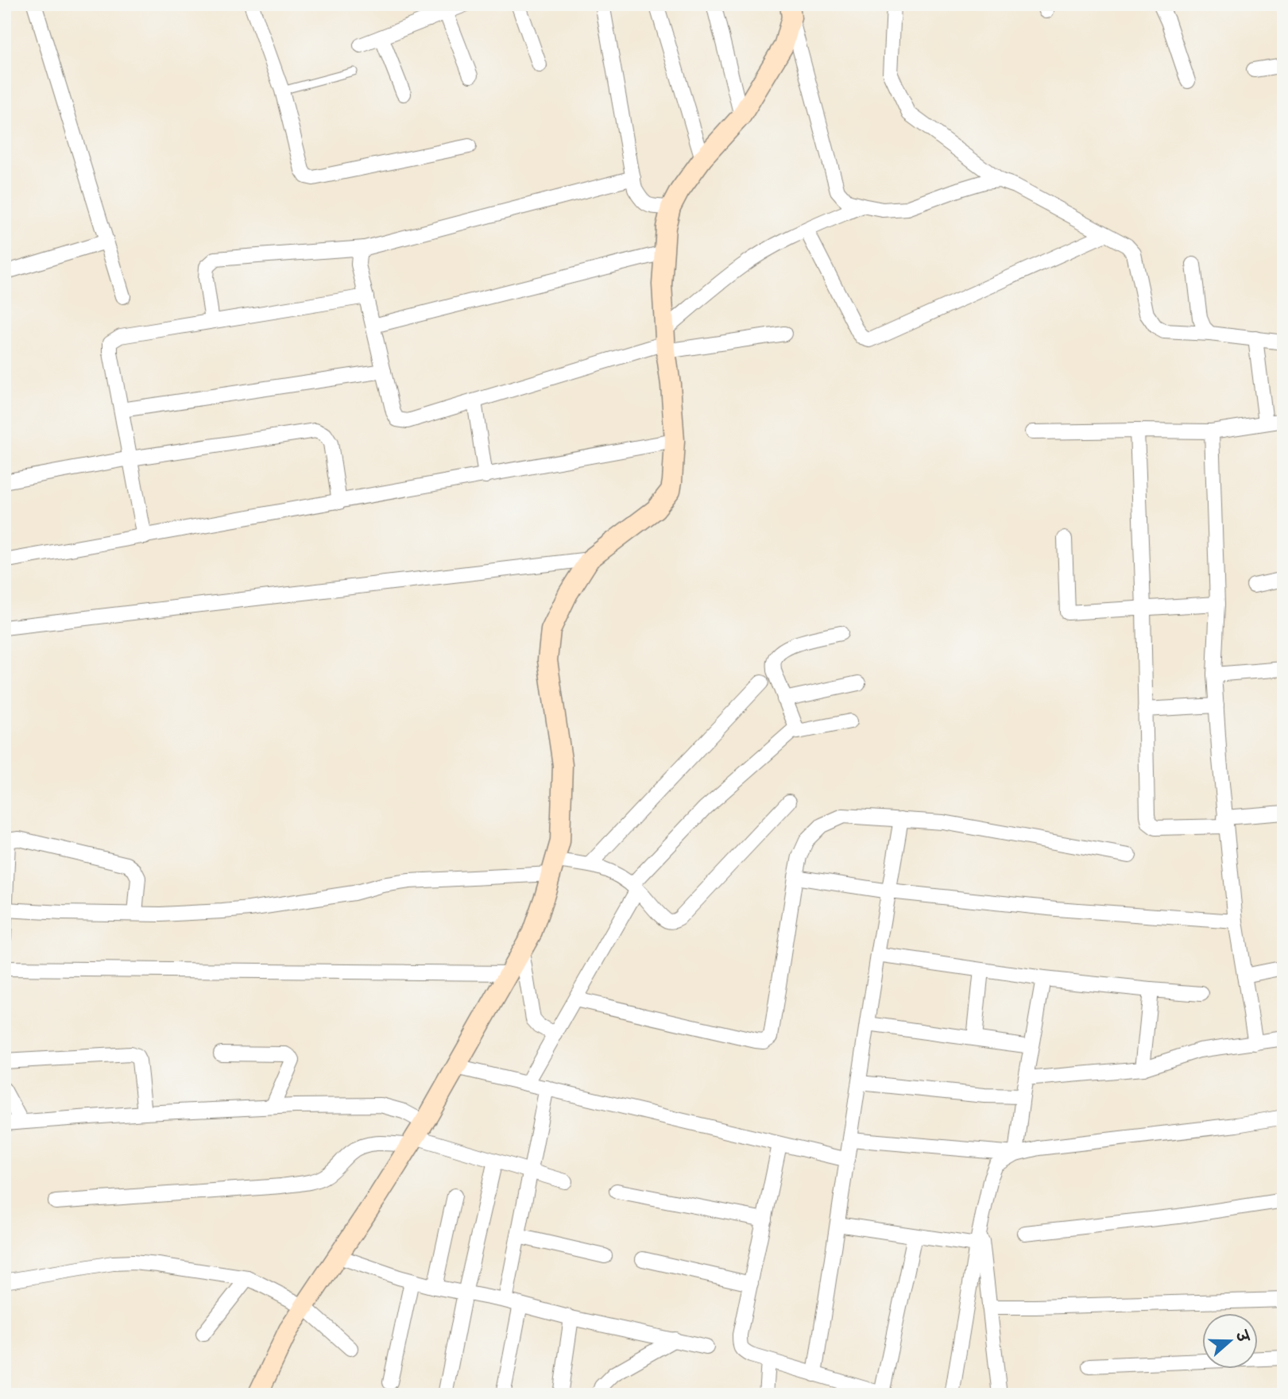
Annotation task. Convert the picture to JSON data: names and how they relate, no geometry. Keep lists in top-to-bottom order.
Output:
{
  "north": "right"
}
